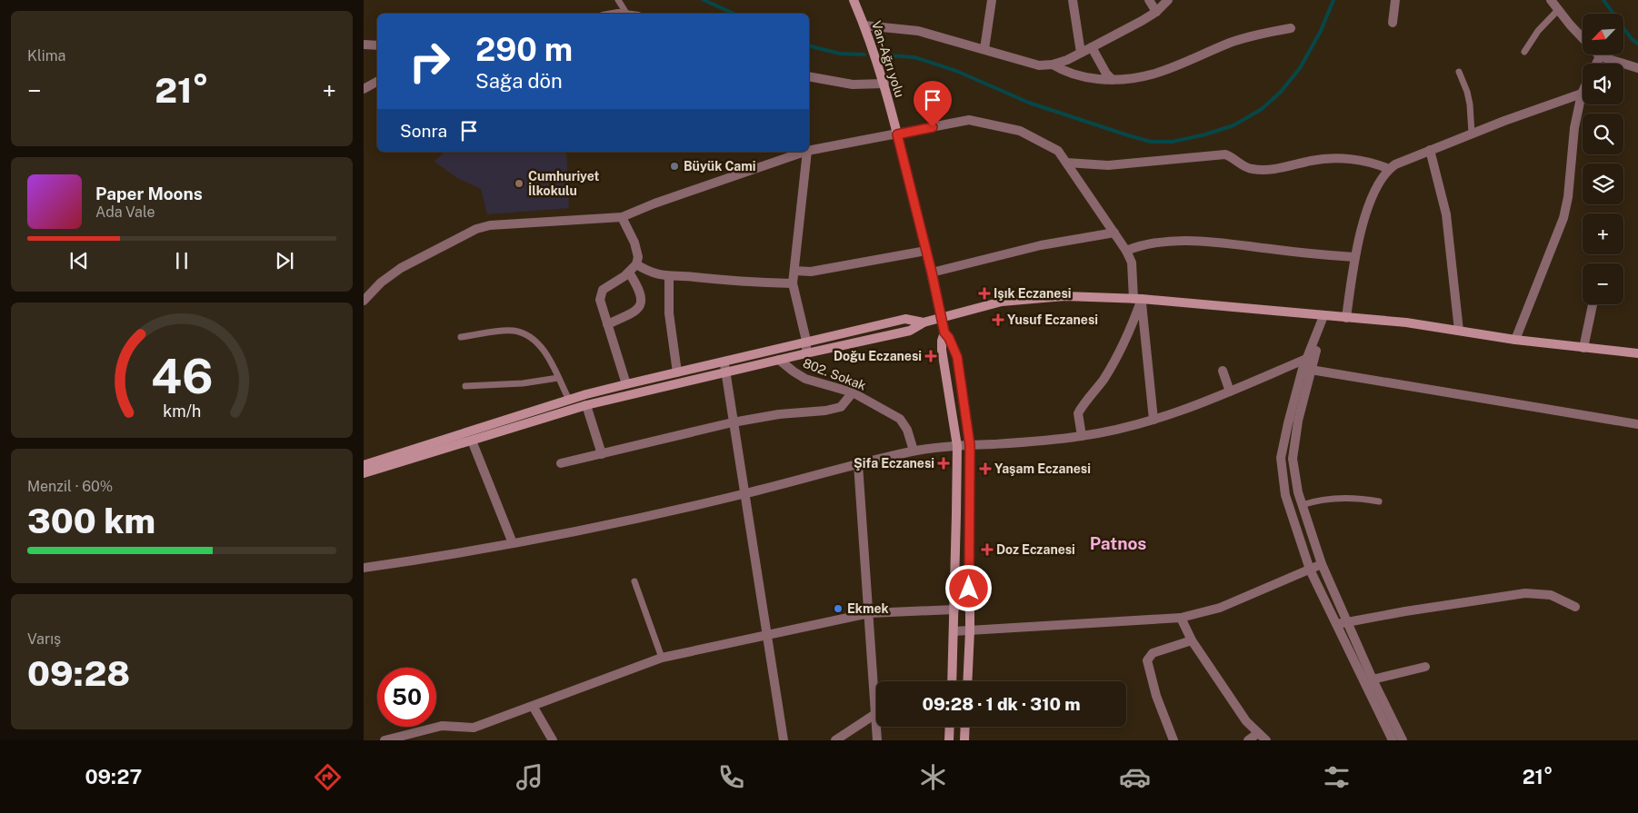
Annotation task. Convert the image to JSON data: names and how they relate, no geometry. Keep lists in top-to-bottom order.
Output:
{
  "streets": {
    "main road": ["Van-Ağrı yolu"],
    "street": ["802. Sokak"]
  },
  "districts": ["Patnos"],
  "places": {
    "other": ["Büyük Cami", "Cumhuriyet İlkokulu", "Ekmek"],
    "health": [
      "Işık Eczanesi",
      "Yusuf Eczanesi",
      "Doğu Eczanesi",
      "Şifa Eczanesi",
      "Yaşam Eczanesi",
      "Doz Eczanesi"
    ]
  },
  "north": "bottom left",
  "page": {
    "tile": [
      "Klima",
      ["Menzil · 60%", "300 km"],
      ["Varış", "09:28"]
    ],
    "map_buttons": ["+", "−"],
    "turn": ["290 m", "Sağa dön"],
    "heat": ["−", "21°", "+"],
    "then": "Sonra",
    "song": ["Paper Moons", "Ada Vale"],
    "limit": "50",
    "trip": "09:28 · 1 dk · 310 m",
    "tabs": ["09:27", "21°"],
    "gauge": ["46", "km/h"]
  }
}
